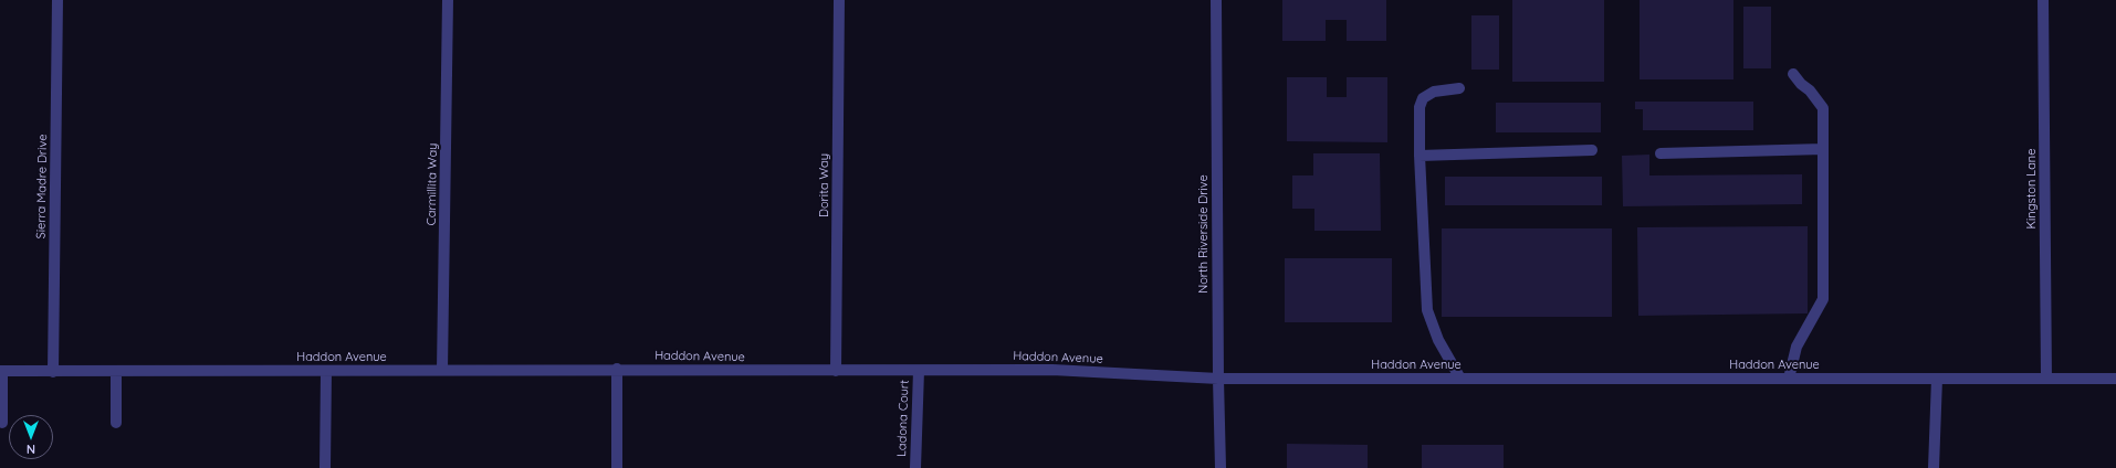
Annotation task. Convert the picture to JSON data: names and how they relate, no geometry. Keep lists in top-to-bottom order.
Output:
{
  "streets": {
    "street": [
      "Carmillita Way",
      "Dorita Way",
      "Sierra Madre Drive",
      "Kingston Lane",
      "North Riverside Drive",
      "Haddon Avenue",
      "Ladona Court"
    ]
  },
  "crossings": [
    ["Carmillita Way", "Haddon Avenue"],
    ["Dorita Way", "Haddon Avenue"],
    ["Sierra Madre Drive", "Haddon Avenue"],
    ["Kingston Lane", "Haddon Avenue"],
    ["North Riverside Drive", "Haddon Avenue"],
    ["Haddon Avenue", "Ladona Court"]
  ],
  "north": "bottom"
}
